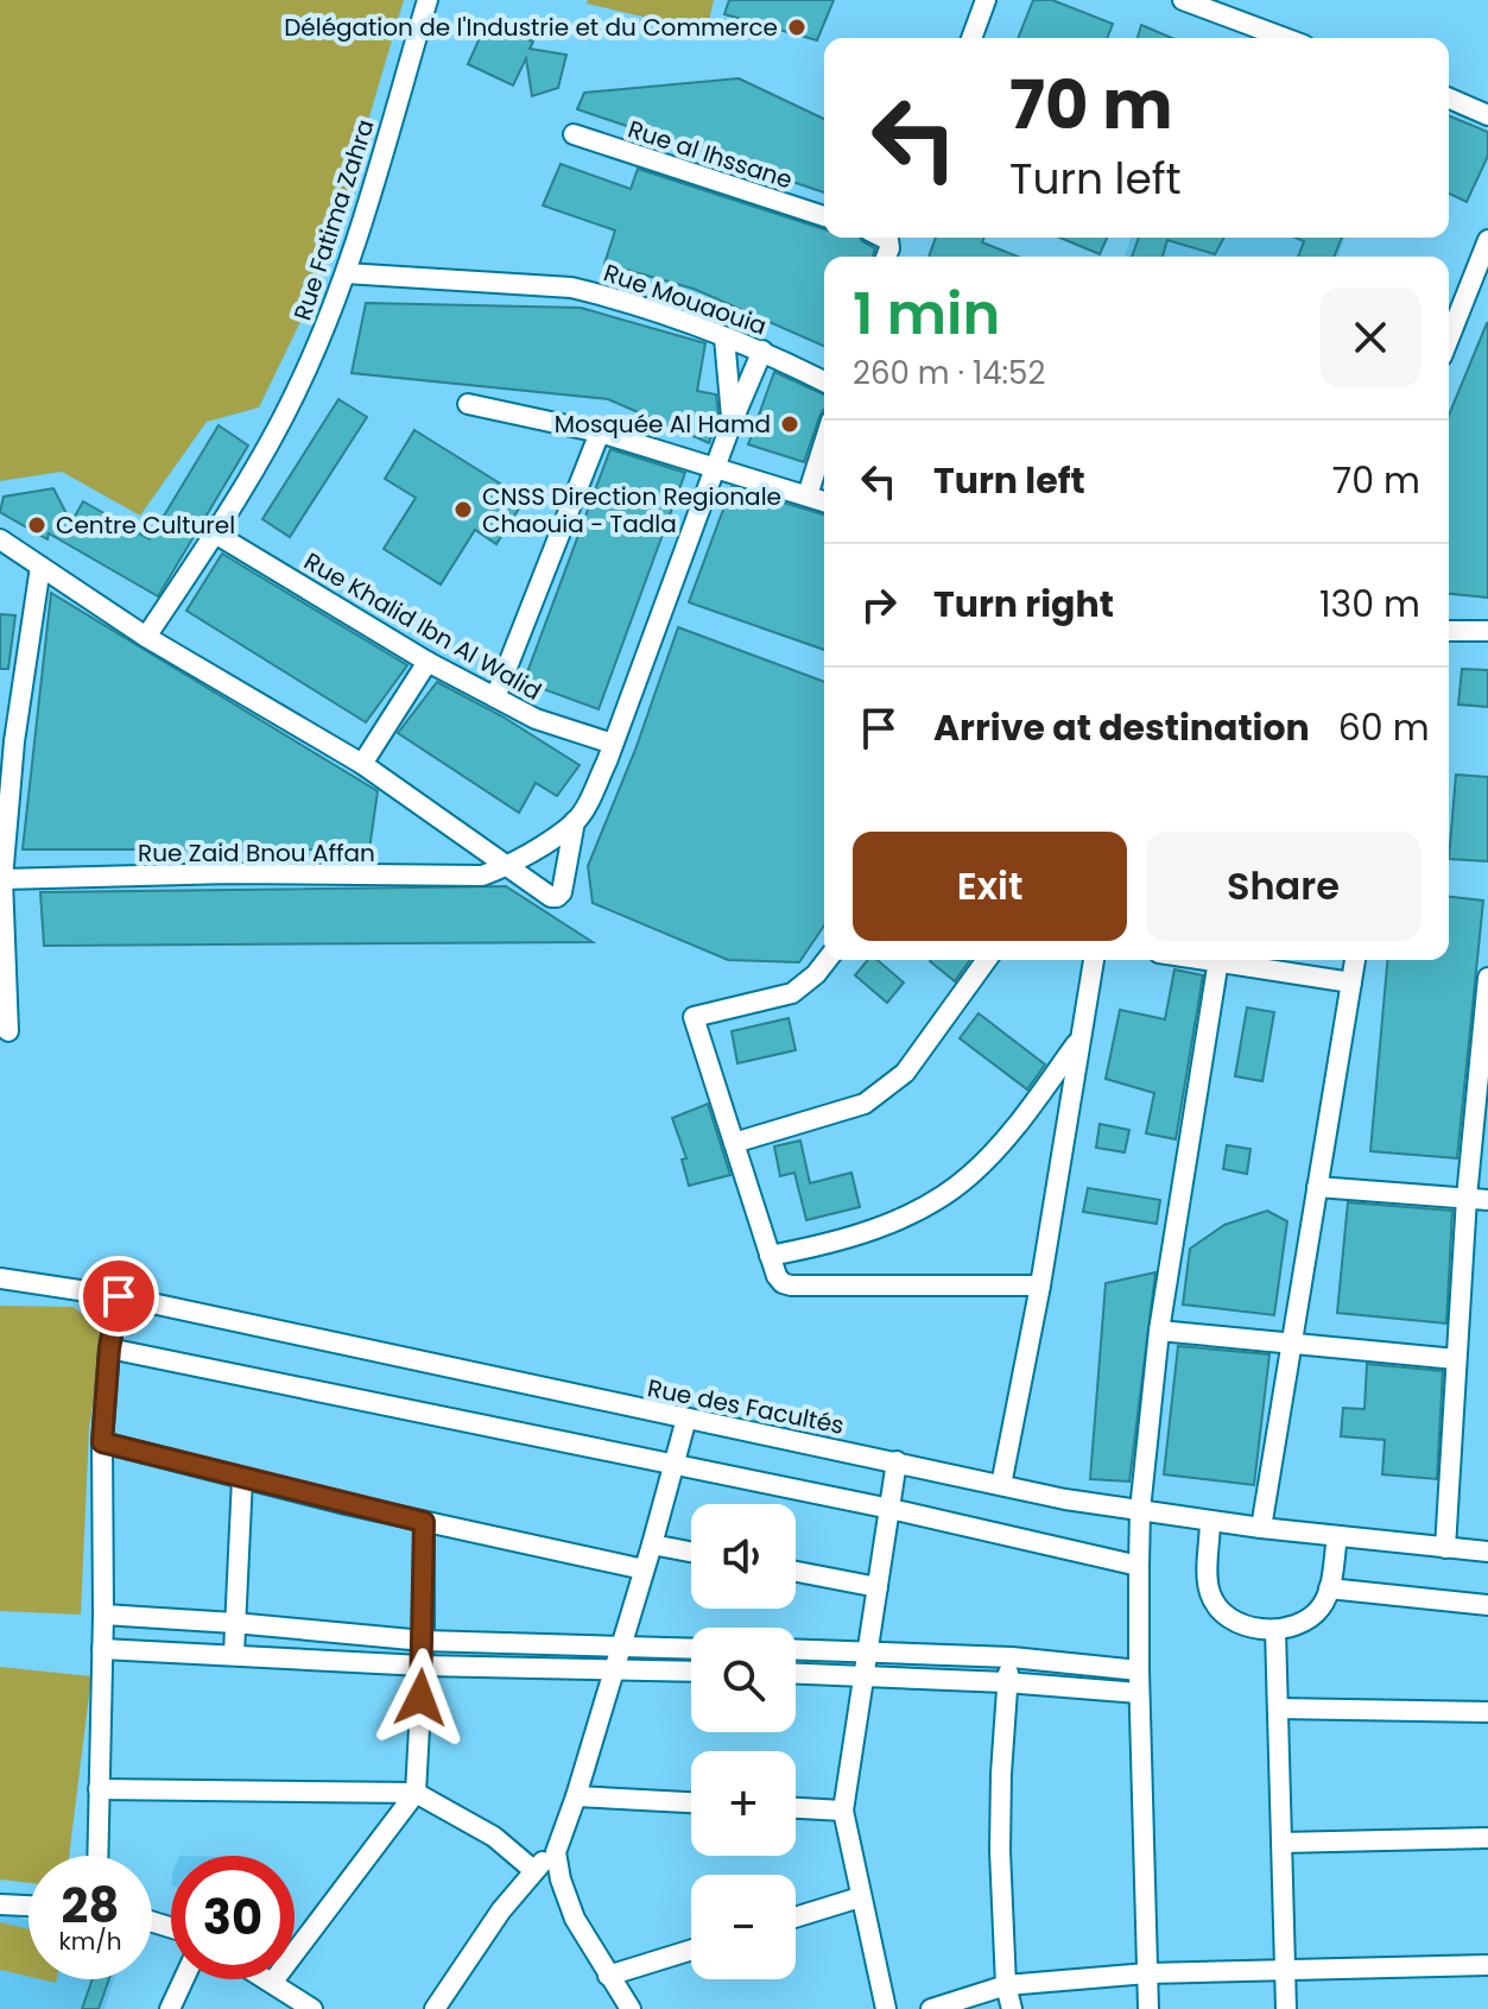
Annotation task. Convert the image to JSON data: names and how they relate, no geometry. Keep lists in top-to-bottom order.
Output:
{
  "streets": {
    "street": [
      "Rue al Ihssane",
      "Rue Fatima Zahra",
      "Rue Mouaouia",
      "Rue Khalid Ibn Al Walid",
      "Rue Zaid Bnou Affan",
      "Rue des Facultés"
    ]
  },
  "crossings": [
    ["Rue Fatima Zahra", "Rue Mouaouia"],
    ["Rue Fatima Zahra", "Rue Khalid Ibn Al Walid"]
  ],
  "places": [
    "Délégation de l'Industrie et du Commerce",
    "Mosquée Al Hamd",
    "CNSS Direction Regionale Chaouia - Tadla",
    "Centre Culturel"
  ],
  "page": {
    "turn": ["70 m", "Turn left"],
    "heading": ["1 min", "260 m · 14:52"],
    "list": [
      {
        "name": "Turn left",
        "value": "70 m"
      },
      {
        "name": "Turn right",
        "value": "130 m"
      },
      {
        "name": "Arrive at destination",
        "value": "60 m"
      }
    ],
    "buttons": ["Exit", "Share"],
    "map_buttons": ["+", "−"],
    "speed": "28 km/h",
    "limit": "30"
  }
}
